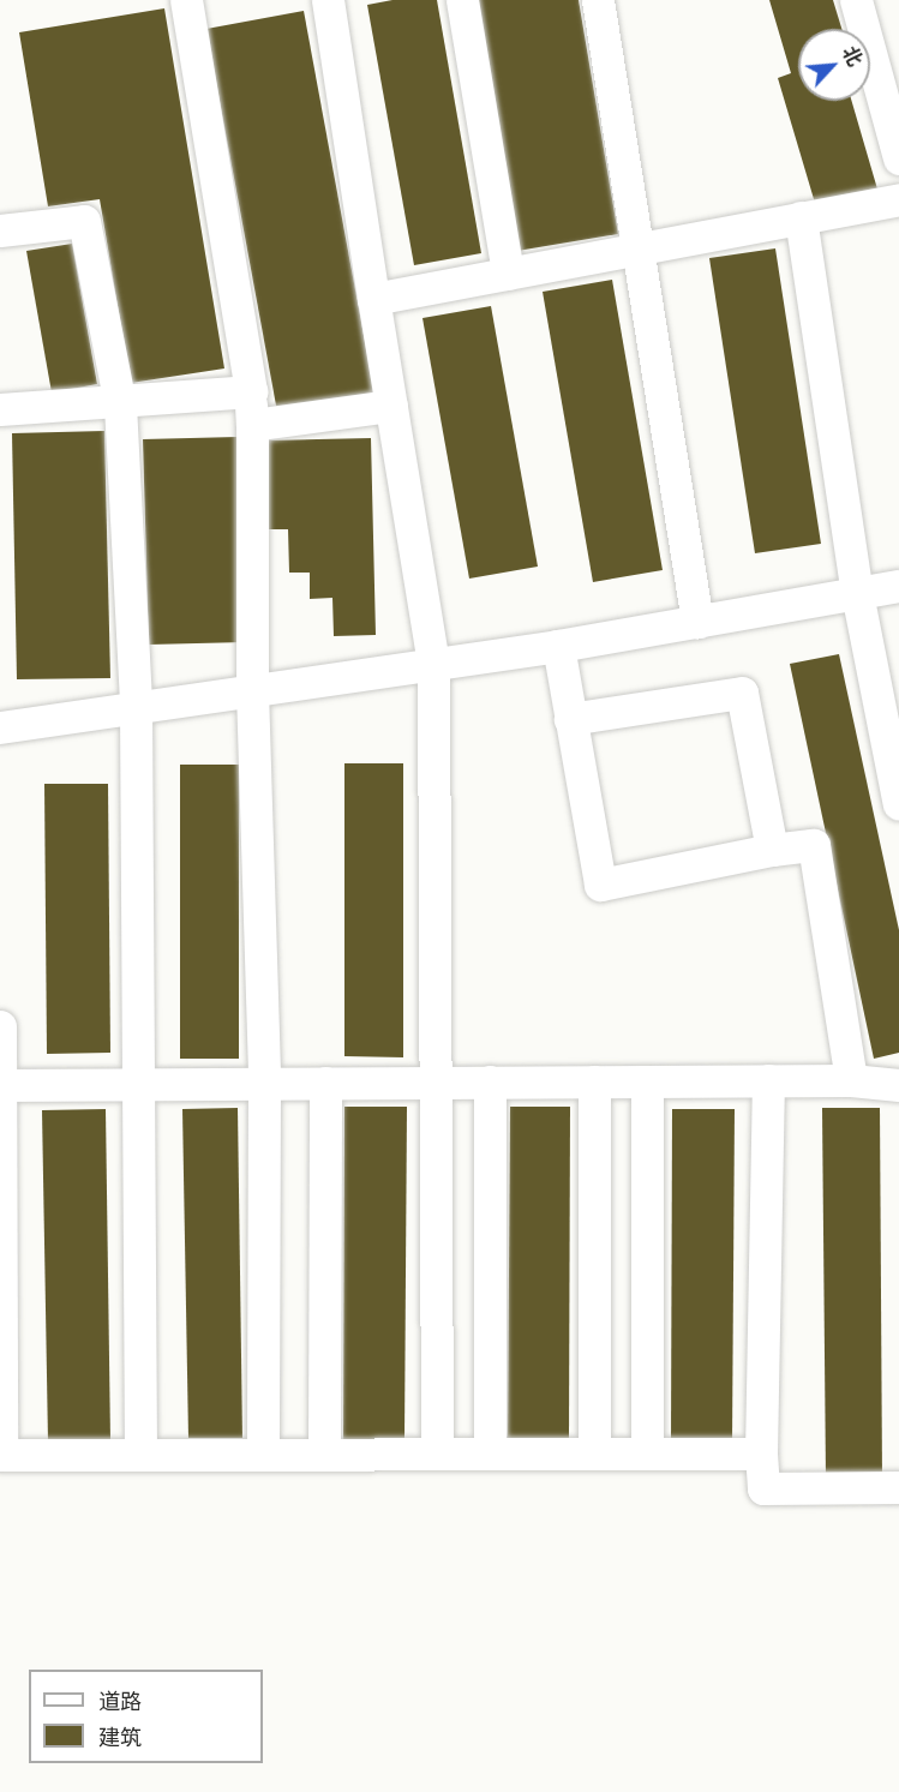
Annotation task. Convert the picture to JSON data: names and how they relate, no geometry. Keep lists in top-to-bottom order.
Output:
{
  "legend": ["道路", "建筑"],
  "north": "top right"
}
